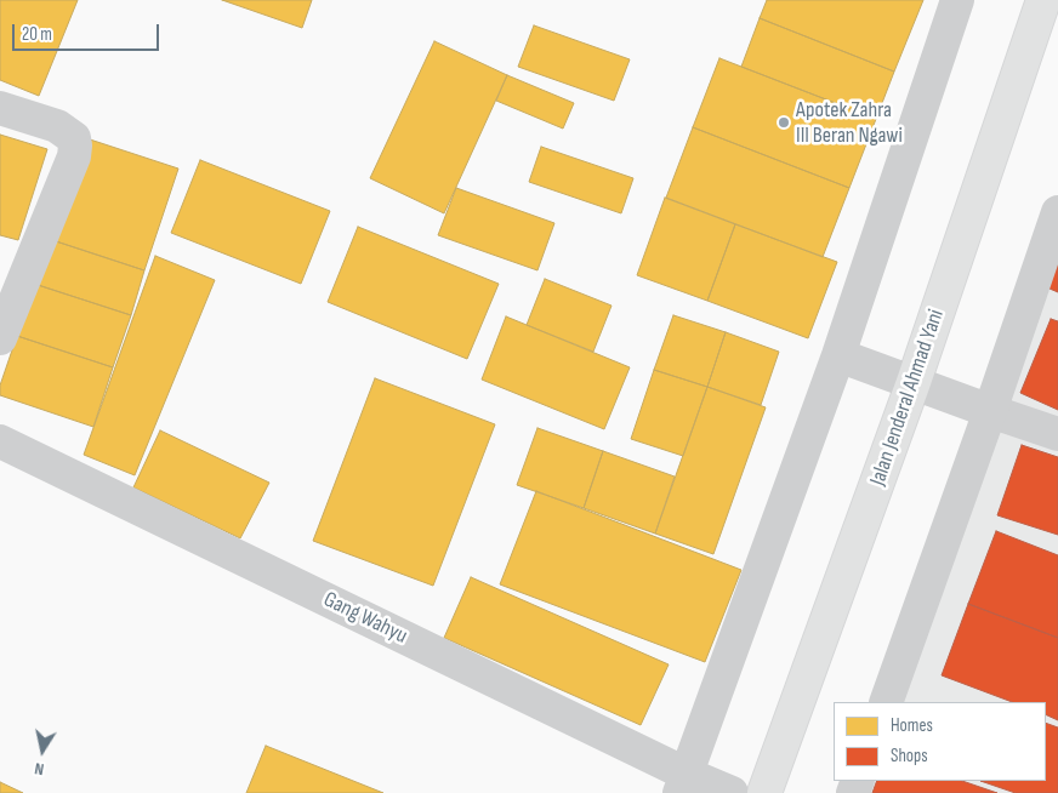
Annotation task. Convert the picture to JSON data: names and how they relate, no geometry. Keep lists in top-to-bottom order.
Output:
{
  "streets": {
    "main road": ["Jalan Jenderal Ahmad Yani"],
    "street": ["Gang Wahyu"]
  },
  "places": ["Apotek Zahra III Beran Ngawi"],
  "legend": ["Homes", "Shops"],
  "scale_bar": "20 m",
  "north": "bottom"
}
